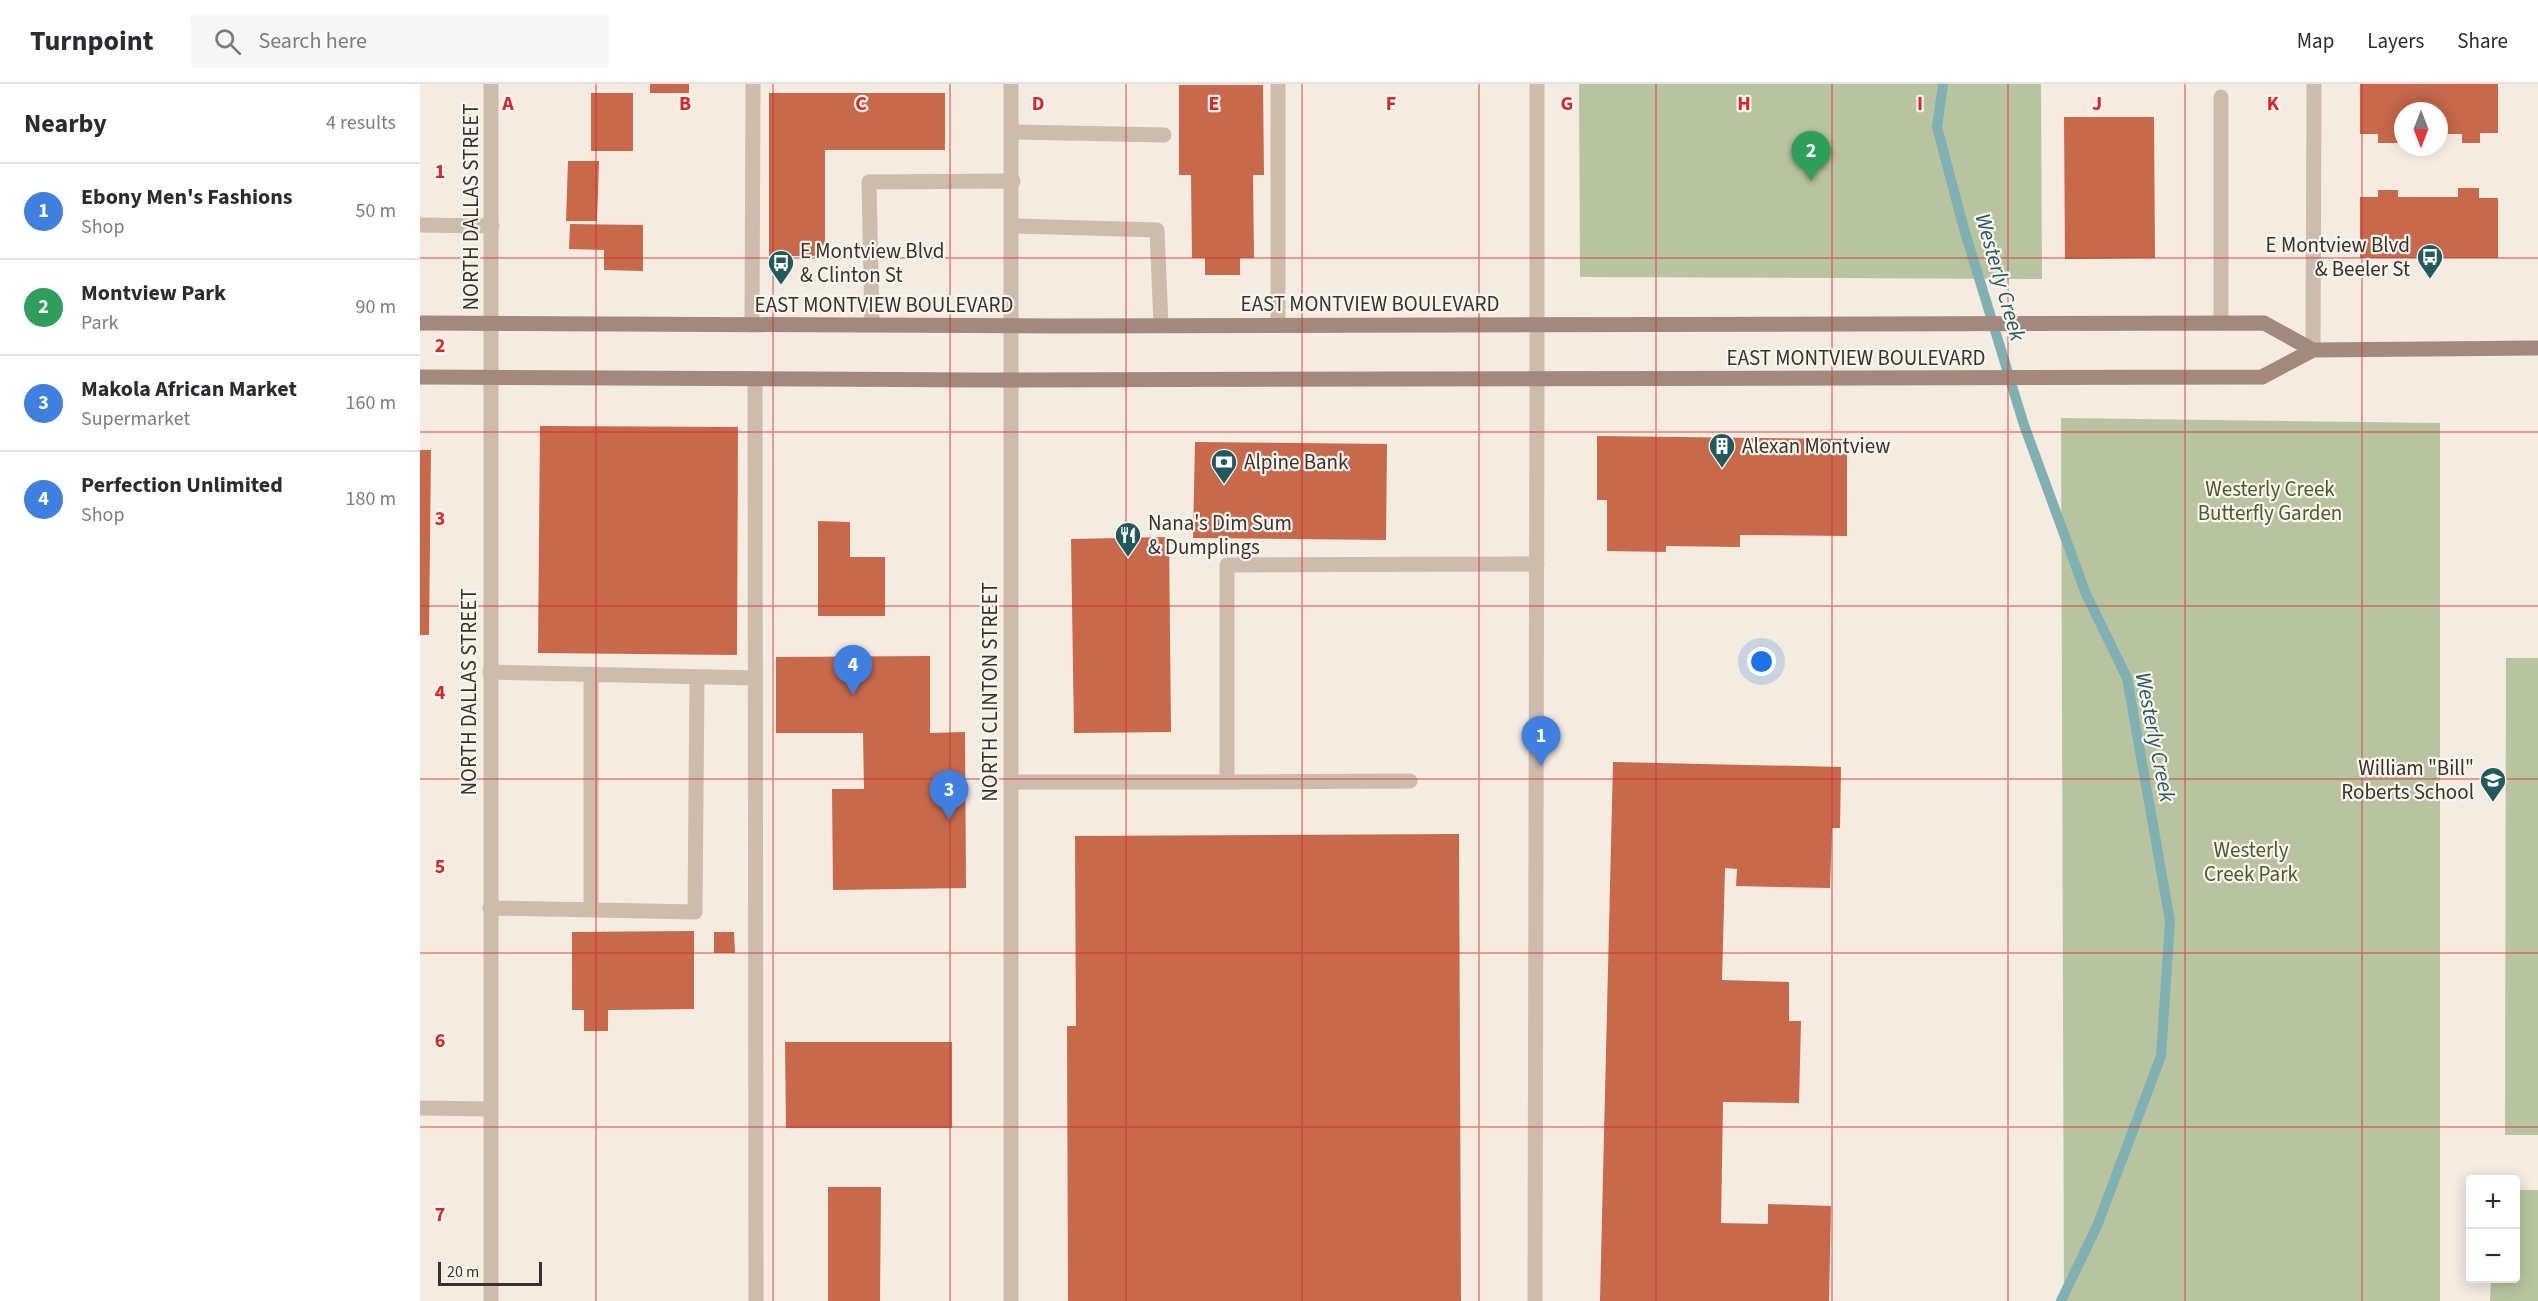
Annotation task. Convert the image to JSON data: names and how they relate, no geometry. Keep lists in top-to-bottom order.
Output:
{
  "streets": {
    "main road": ["EAST MONTVIEW BOULEVARD"],
    "street": ["NORTH DALLAS STREET", "NORTH CLINTON STREET"]
  },
  "crossings": [
    ["NORTH DALLAS STREET", "EAST MONTVIEW BOULEVARD"],
    ["EAST MONTVIEW BOULEVARD", "NORTH CLINTON STREET"]
  ],
  "water": ["Westerly Creek"],
  "parks": ["Westerly Creek Butterfly Garden", "Westerly Creek Park"],
  "places": {
    "bus stop": ["E Montview Blvd & Beeler St", "E Montview Blvd & Clinton St"],
    "building": ["Alexan Montview"],
    "bank": ["Alpine Bank"],
    "restaurant": ["Nana's Dim Sum & Dumplings"],
    "school or university": ["William \"Bill\" Roberts School"]
  },
  "scale_bar": "20 m",
  "north": "bottom",
  "page": {
    "header": "Turnpoint",
    "search": "Search here",
    "nav": ["Map", "Layers", "Share"],
    "heading": ["Nearby", "4 results"],
    "pins": [
      "2",
      "4",
      "1",
      "3"
    ],
    "list": [
      {
        "mark": "1",
        "name": "Ebony Men's Fashions",
        "note": "Shop",
        "value": "50 m"
      },
      {
        "mark": "2",
        "name": "Montview Park",
        "note": "Park",
        "value": "90 m"
      },
      {
        "mark": "3",
        "name": "Makola African Market",
        "note": "Supermarket",
        "value": "160 m"
      },
      {
        "mark": "4",
        "name": "Perfection Unlimited",
        "note": "Shop",
        "value": "180 m"
      }
    ],
    "map_buttons": ["+", "−"],
    "scale": "20 m"
  },
  "grid": {
    "columns": [
      "A",
      "B",
      "C",
      "D",
      "E",
      "F",
      "G",
      "H",
      "I",
      "J",
      "K"
    ],
    "rows": [
      "1",
      "2",
      "3",
      "4",
      "5",
      "6",
      "7"
    ]
  }
}
